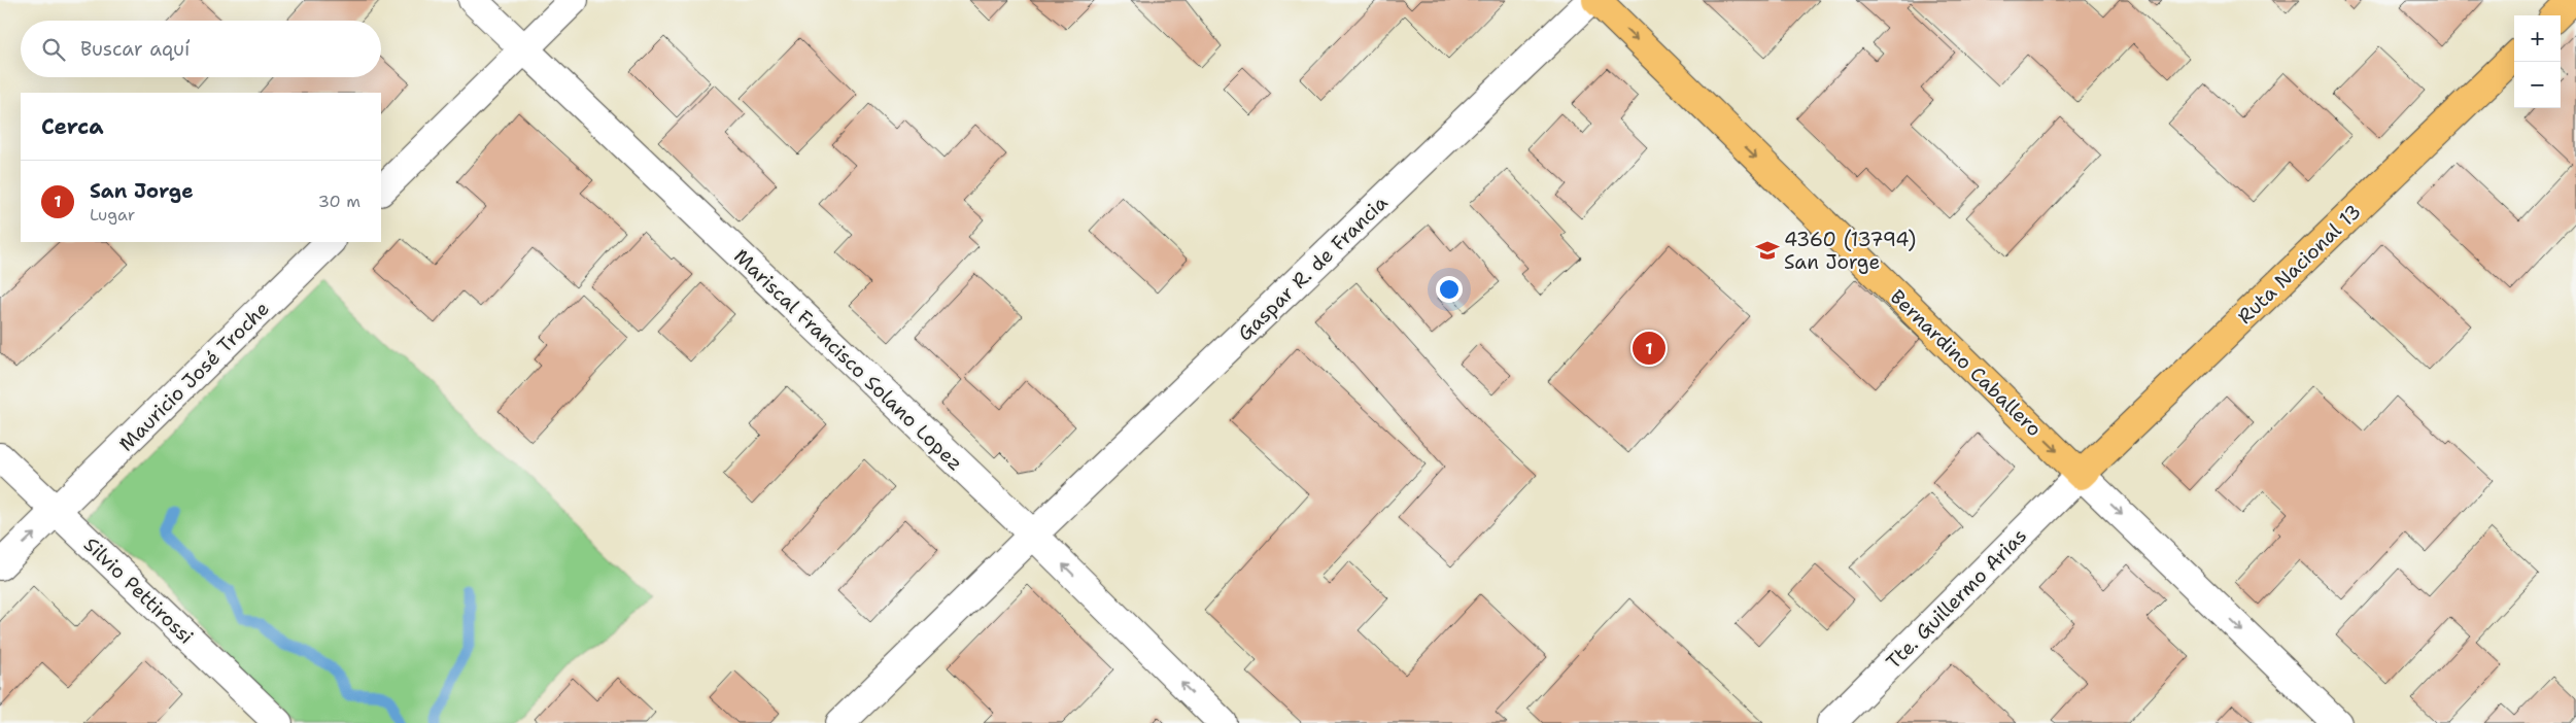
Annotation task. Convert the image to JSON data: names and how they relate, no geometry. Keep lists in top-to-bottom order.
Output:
{
  "streets": {
    "highway": ["Ruta Nacional 13", "Bernardino Caballero"],
    "street": [
      "Gaspar R. de Francia",
      "Mariscal Francisco Solano Lopez",
      "Mauricio José Troche",
      "Silvio Pettirossi",
      "Tte. Guillermo Arias"
    ]
  },
  "crossings": [
    ["Ruta Nacional 13", "Bernardino Caballero"],
    ["Ruta Nacional 13", "Tte. Guillermo Arias"],
    ["Gaspar R. de Francia", "Mariscal Francisco Solano Lopez"],
    ["Bernardino Caballero", "Tte. Guillermo Arias"],
    ["Mauricio José Troche", "Silvio Pettirossi"]
  ],
  "one_way": ["Bernardino Caballero"],
  "places": {
    "school or university": ["4360 (13794) San Jorge"]
  },
  "page": {
    "map_buttons": ["+", "−"],
    "search": "Buscar aquí",
    "heading": "Cerca",
    "list": [
      {
        "mark": "1",
        "name": "San Jorge",
        "note": "Lugar",
        "value": "30 m"
      }
    ],
    "pins": "1"
  }
}
